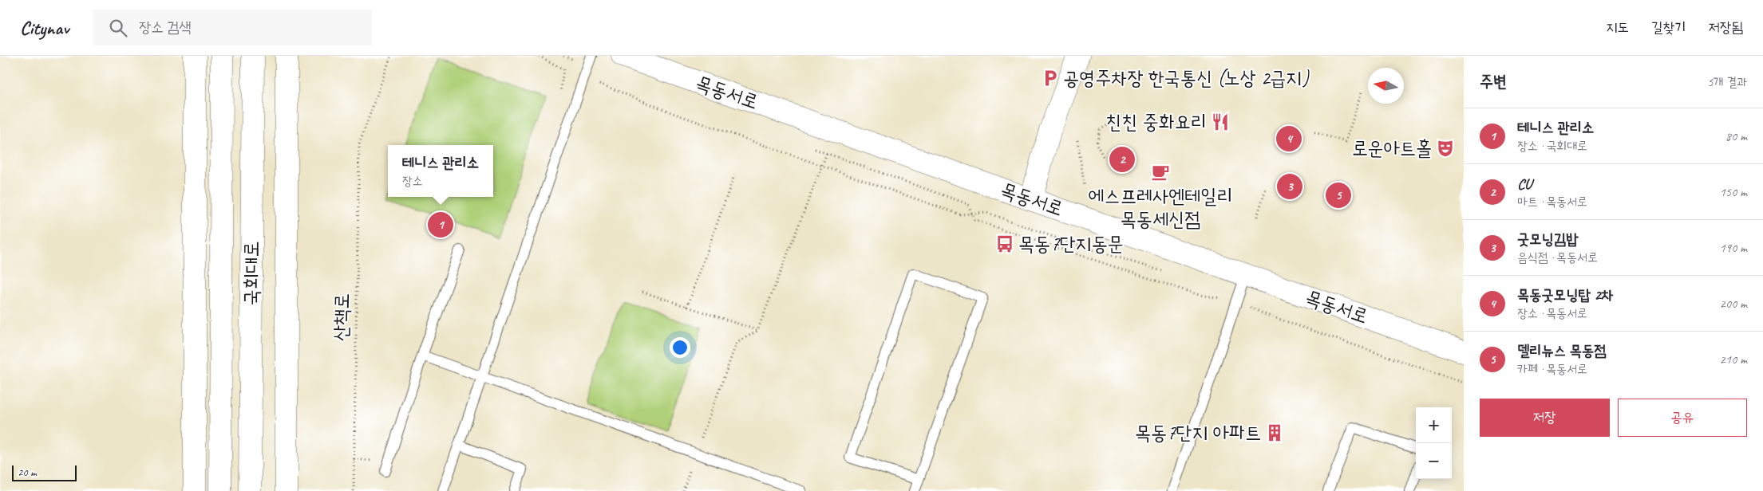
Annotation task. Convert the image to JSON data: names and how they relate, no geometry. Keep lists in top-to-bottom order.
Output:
{
  "streets": {
    "main road": ["목동서로", "국회대로"],
    "path": ["산책로"]
  },
  "places": {
    "parking": ["공영주차장 한국통신 (노상 2급지)"],
    "restaurant": ["친친 중화요리"],
    "theatre": ["로운아트홀"],
    "cafe": ["에스프레사엔테일리 목동세신점"],
    "bus stop": ["목동7단지동문"],
    "building": ["목동7단지 아파트"]
  },
  "scale_bar": "20 m",
  "north": "left",
  "page": {
    "header": "Citynav",
    "search": "장소 검색",
    "nav": ["지도", "길찾기", "저장됨"],
    "heading": ["주변", "5개 결과"],
    "list": [
      {
        "mark": "1",
        "name": "테니스 관리소",
        "note": "장소 · 국회대로",
        "value": "80 m"
      },
      {
        "mark": "2",
        "name": "CU",
        "note": "마트 · 목동서로",
        "value": "150 m"
      },
      {
        "mark": "3",
        "name": "굿모닝김밥",
        "note": "음식점 · 목동서로",
        "value": "190 m"
      },
      {
        "mark": "4",
        "name": "목동굿모닝탑 2차",
        "note": "장소 · 목동서로",
        "value": "200 m"
      },
      {
        "mark": "5",
        "name": "델리뉴스 목동점",
        "note": "카페 · 목동서로",
        "value": "210 m"
      }
    ],
    "pins": [
      "4",
      "2",
      "3",
      "5",
      "1"
    ],
    "popup": ["테니스 관리소", "장소"],
    "buttons": ["저장", "공유"],
    "map_buttons": ["+", "−"],
    "scale": "20 m"
  }
}
